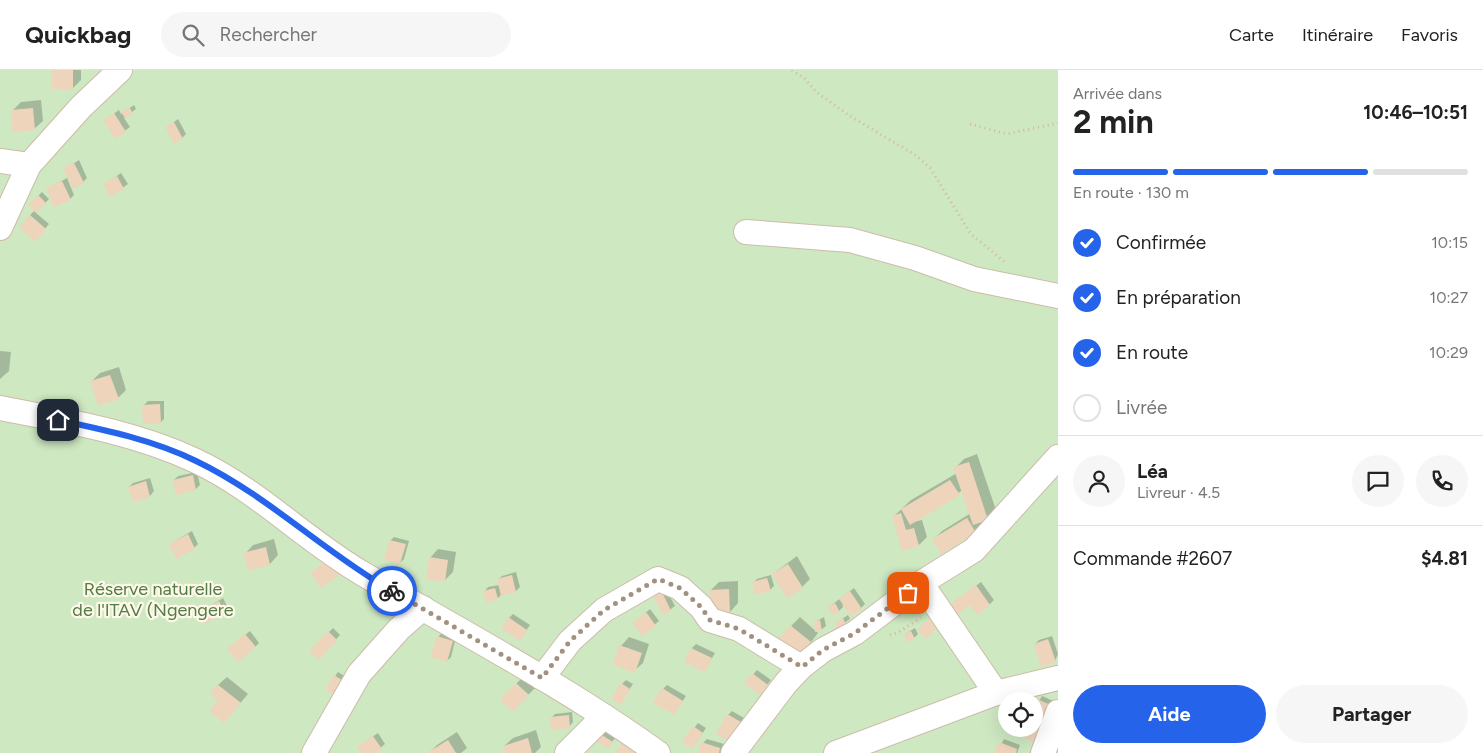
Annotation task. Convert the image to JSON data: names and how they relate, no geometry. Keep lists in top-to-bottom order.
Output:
{
  "parks": ["Réserve naturelle de l'ITAV (Ngengere"],
  "page": {
    "header": "Quickbag",
    "search": "Rechercher",
    "nav": ["Carte", "Itinéraire", "Favoris"],
    "heading": ["2 min", "Arrivée dans", "10:46–10:51"],
    "panel": [
      "Léa",
      "Livreur · 4.5",
      "Commande #2607",
      "$4.81"
    ],
    "bar": "En route · 130 m",
    "list": [
      ["Confirmée", "10:15"],
      ["En préparation", "10:27"],
      ["En route", "10:29"],
      "Livrée"
    ],
    "buttons": ["Aide", "Partager"]
  }
}
